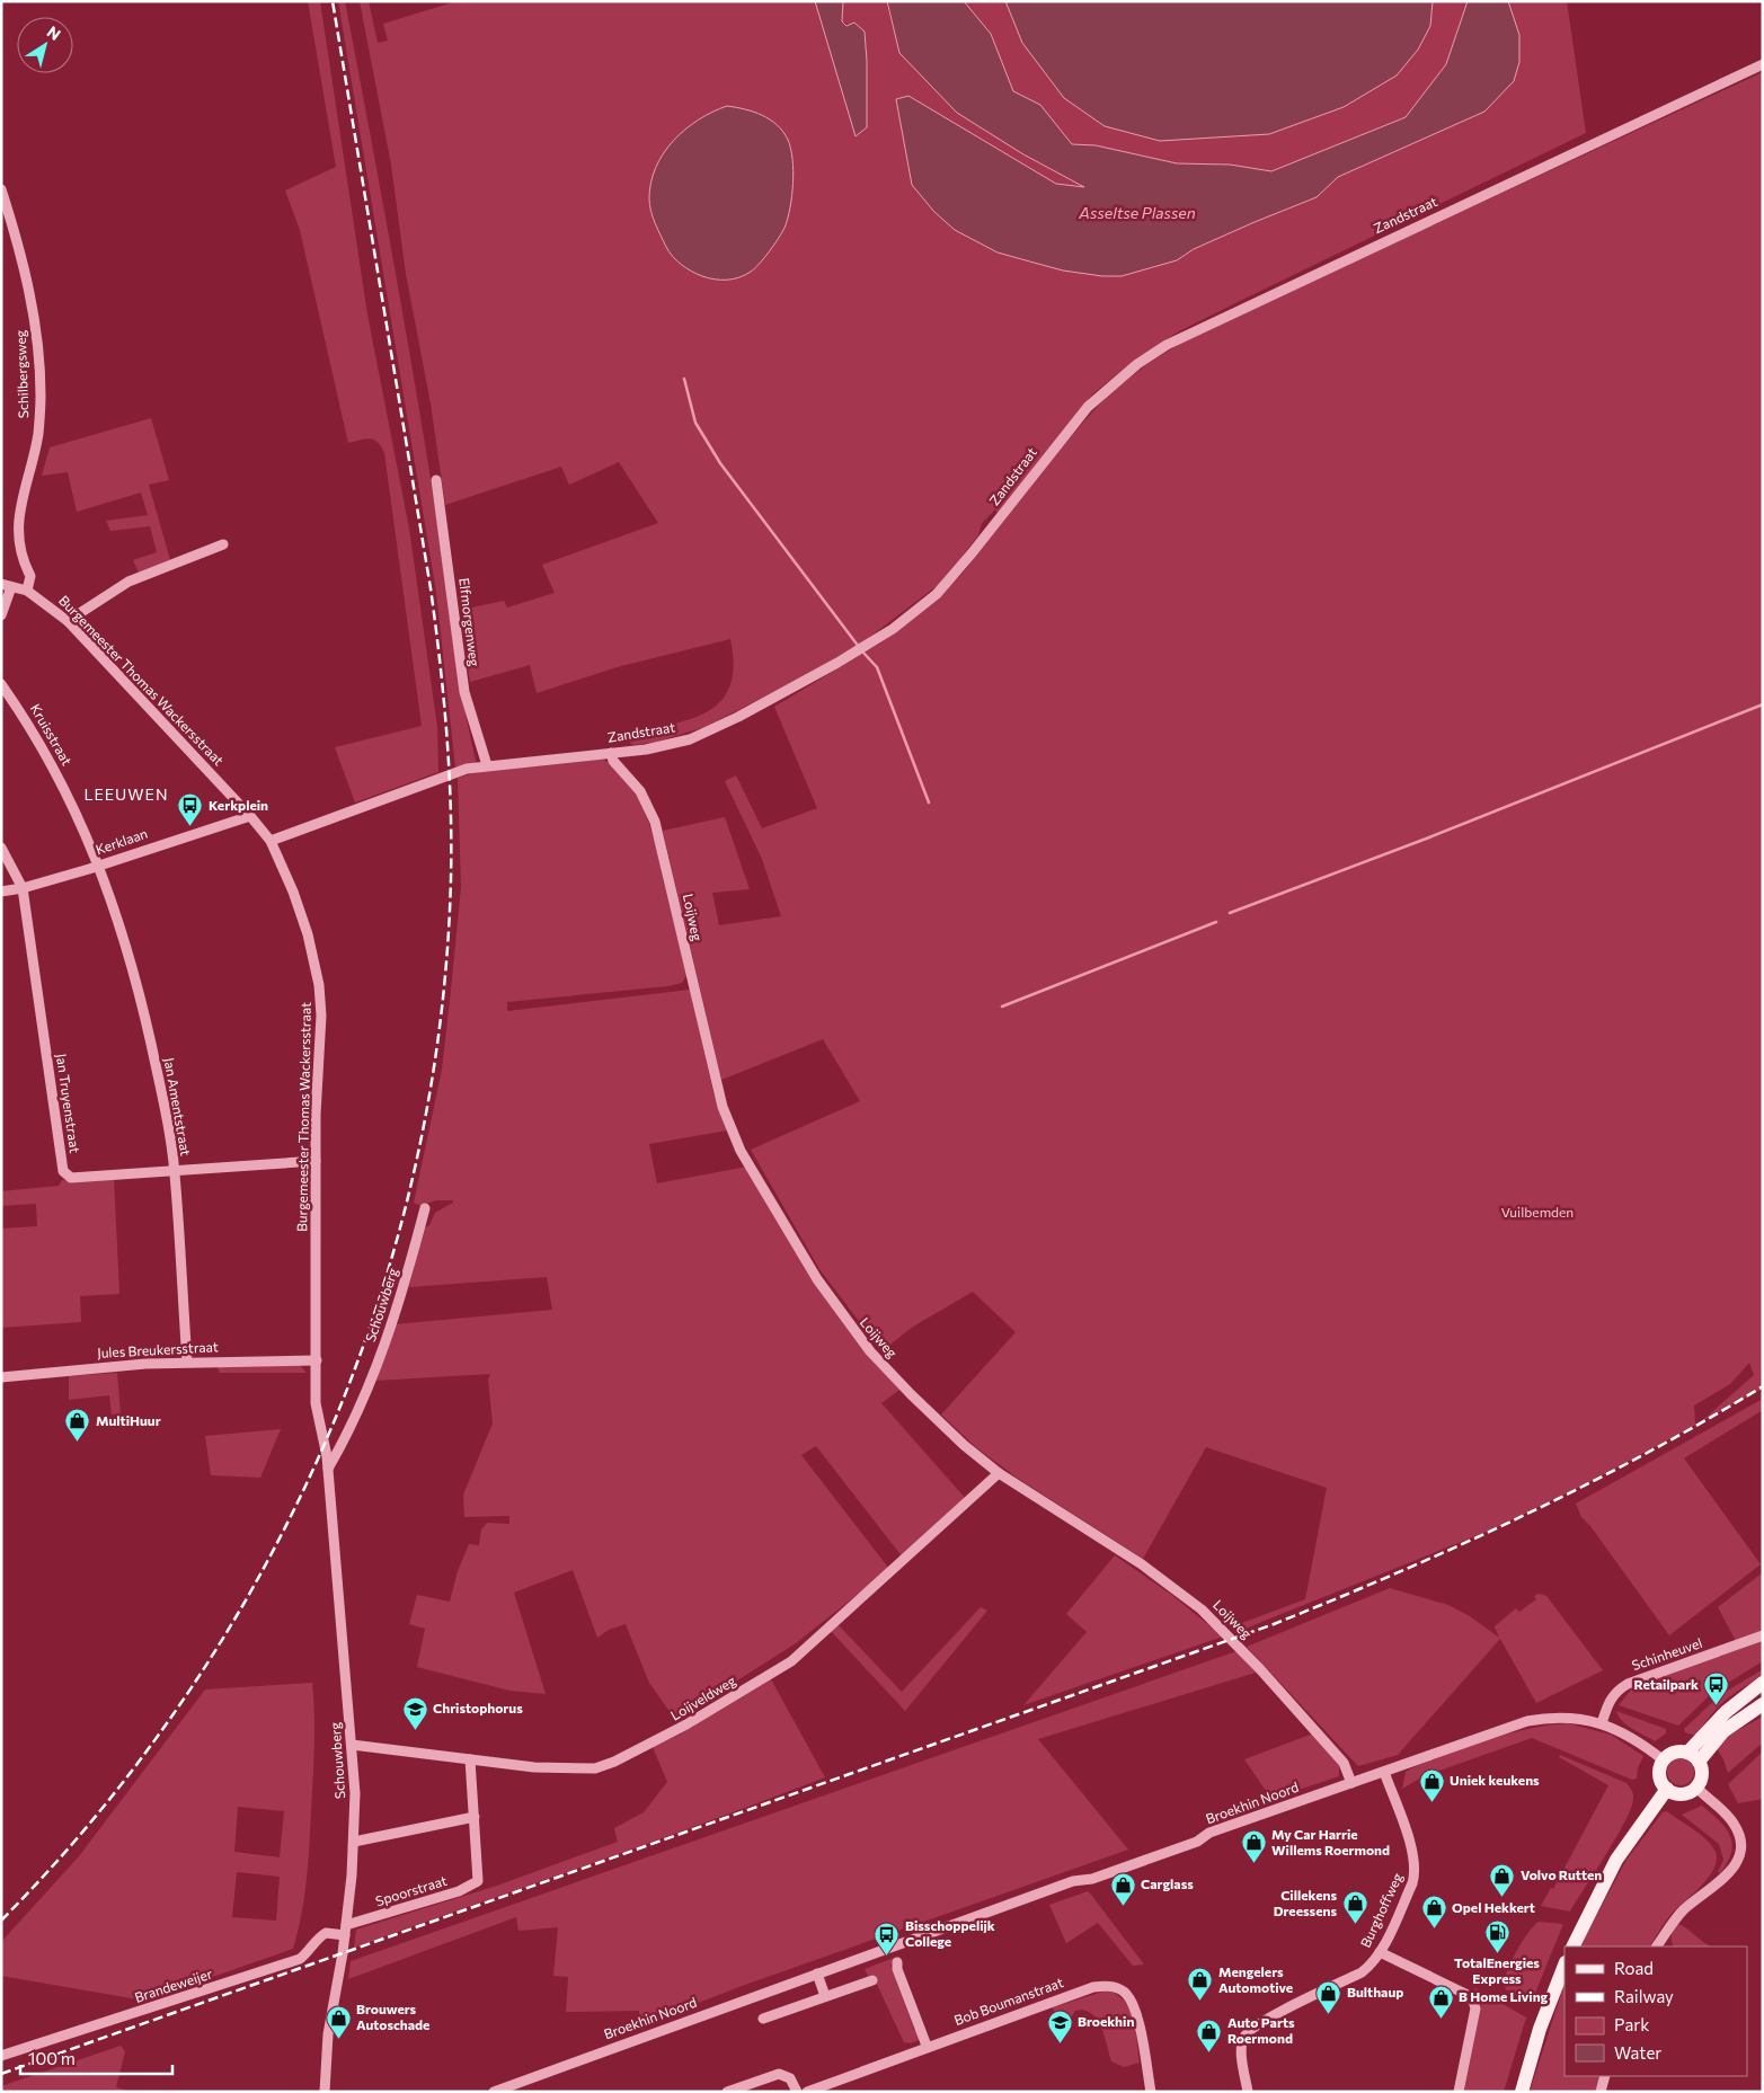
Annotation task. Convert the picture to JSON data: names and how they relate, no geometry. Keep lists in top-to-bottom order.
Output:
{
  "streets": {
    "street": [
      "Zandstraat",
      "Schilbergsweg",
      "Elfmorgenweg",
      "Burgemeester Thomas Wackersstraat",
      "Kruisstraat",
      "Kerklaan",
      "Loijweg",
      "Jan Truyenstraat",
      "Jan Amentstraat",
      "Schouwberg",
      "Jules Breukersstraat",
      "Schinheuvel",
      "Loijveldweg",
      "Broekhin Noord",
      "Spoorstraat",
      "Burghoffweg",
      "Brandeweijer",
      "Bob Boumanstraat"
    ]
  },
  "crossings": [
    ["Zandstraat", "Elfmorgenweg"],
    ["Zandstraat", "Burgemeester Thomas Wackersstraat"],
    ["Zandstraat", "Loijweg"],
    ["Schilbergsweg", "Burgemeester Thomas Wackersstraat"],
    ["Burgemeester Thomas Wackersstraat", "Kerklaan"],
    ["Burgemeester Thomas Wackersstraat", "Jan Truyenstraat"],
    ["Burgemeester Thomas Wackersstraat", "Schouwberg"],
    ["Burgemeester Thomas Wackersstraat", "Jules Breukersstraat"],
    ["Kruisstraat", "Kerklaan"],
    ["Kruisstraat", "Jan Amentstraat"],
    ["Kerklaan", "Jan Truyenstraat"],
    ["Kerklaan", "Jan Amentstraat"],
    ["Loijweg", "Loijveldweg"],
    ["Loijweg", "Broekhin Noord"],
    ["Jan Truyenstraat", "Jan Amentstraat"],
    ["Jan Amentstraat", "Jules Breukersstraat"],
    ["Schouwberg", "Loijveldweg"],
    ["Schouwberg", "Spoorstraat"],
    ["Schouwberg", "Brandeweijer"],
    ["Schinheuvel", "Broekhin Noord"],
    ["Broekhin Noord", "Burghoffweg"],
    ["Spoorstraat", "Brandeweijer"]
  ],
  "districts": ["LEEUWEN"],
  "water": ["Asseltse Plassen"],
  "parks": ["Vuilbemden"],
  "places": {
    "bus stop": ["Kerkplein", "Retailpark", "Bisschoppelijk College"],
    "shop": [
      "MultiHuur",
      "Uniek keukens",
      "My Car Harrie Willems Roermond",
      "Volvo Rutten",
      "Carglass",
      "Cillekens Dreessens",
      "Opel Hekkert",
      "Mengelers Automotive",
      "Bulthaup",
      "B Home Living",
      "Brouwers Autoschade",
      "Auto Parts Roermond"
    ],
    "school or university": ["Christophorus", "Broekhin"],
    "fuel station": ["TotalEnergies Express"]
  },
  "legend": [
    "Road",
    "Railway",
    "Park",
    "Water"
  ],
  "scale_bar": "100 m",
  "north": "top right"
}
